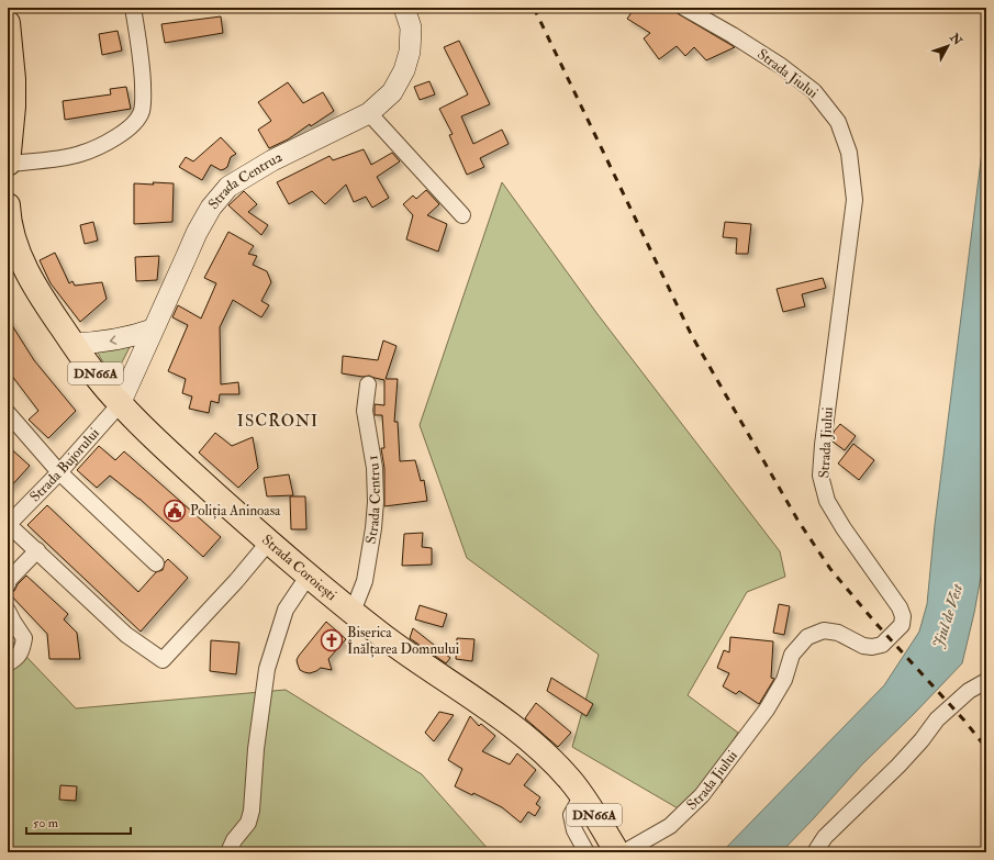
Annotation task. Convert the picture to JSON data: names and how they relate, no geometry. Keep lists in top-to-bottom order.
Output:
{
  "streets": {
    "main road": ["DN66A", "Strada Coroiești"],
    "street": [
      "Strada Jiului",
      "Strada Centru2",
      "Strada Bujorului",
      "Strada Centru 1"
    ]
  },
  "crossings": [
    ["Strada Centru2", "Strada Bujorului"],
    ["Strada Centru2", "Strada Coroiești"],
    ["DN66A", "Strada Coroiești"],
    ["Strada Bujorului", "Strada Coroiești"],
    ["Strada Centru 1", "Strada Coroiești"]
  ],
  "districts": ["ISCRONI"],
  "water": ["Jiul de Vest"],
  "places": {
    "public building": ["Poliția Aninoasa"],
    "church": ["Biserica Înălțarea Domnului"]
  },
  "scale_bar": "50 m",
  "north": "top right"
}
